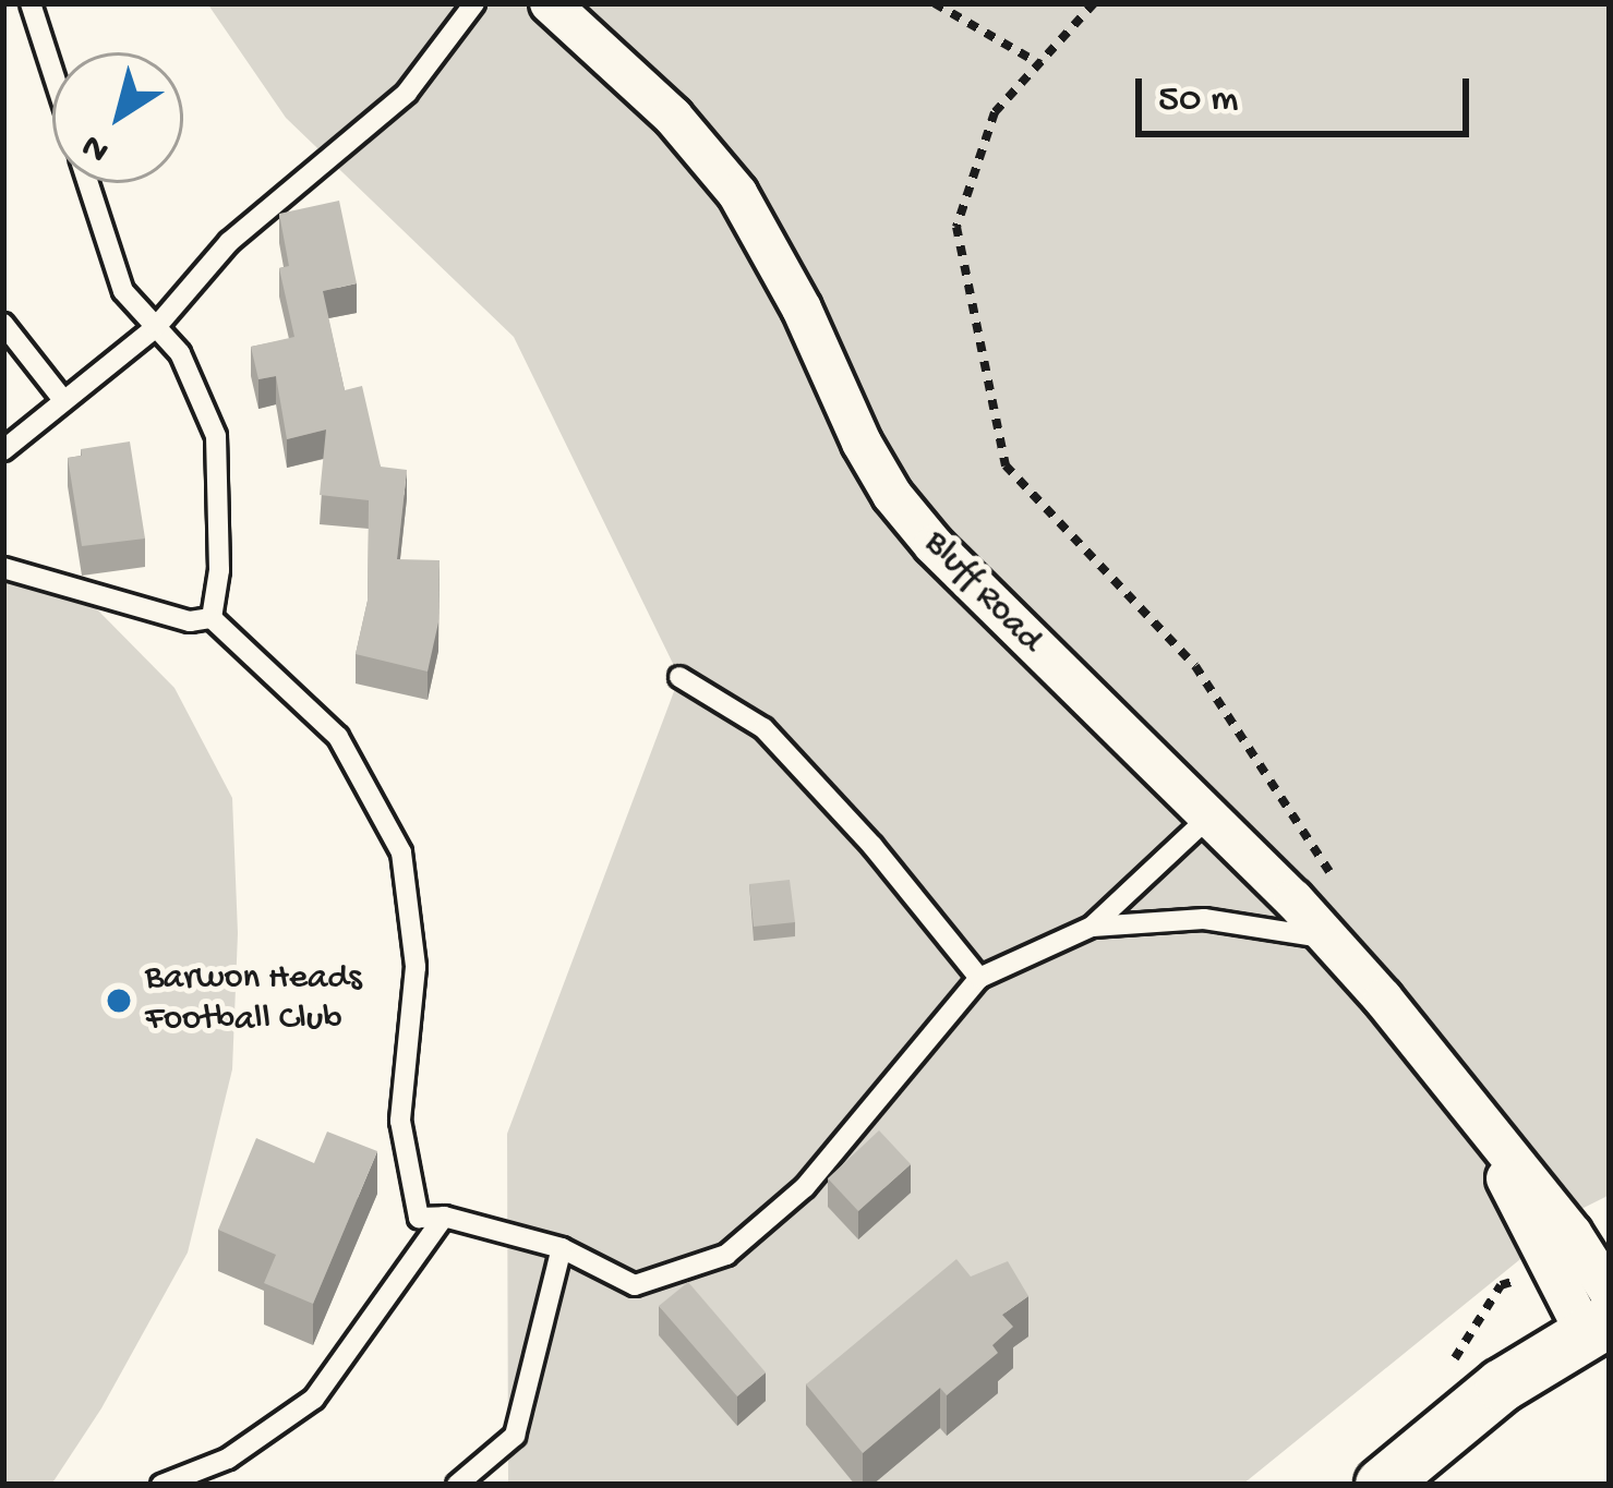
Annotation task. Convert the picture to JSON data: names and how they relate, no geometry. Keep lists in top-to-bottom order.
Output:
{
  "streets": {
    "street": ["Bluff Road"]
  },
  "places": ["Barwon Heads Football Club"],
  "scale_bar": "50 m",
  "north": "bottom left"
}
